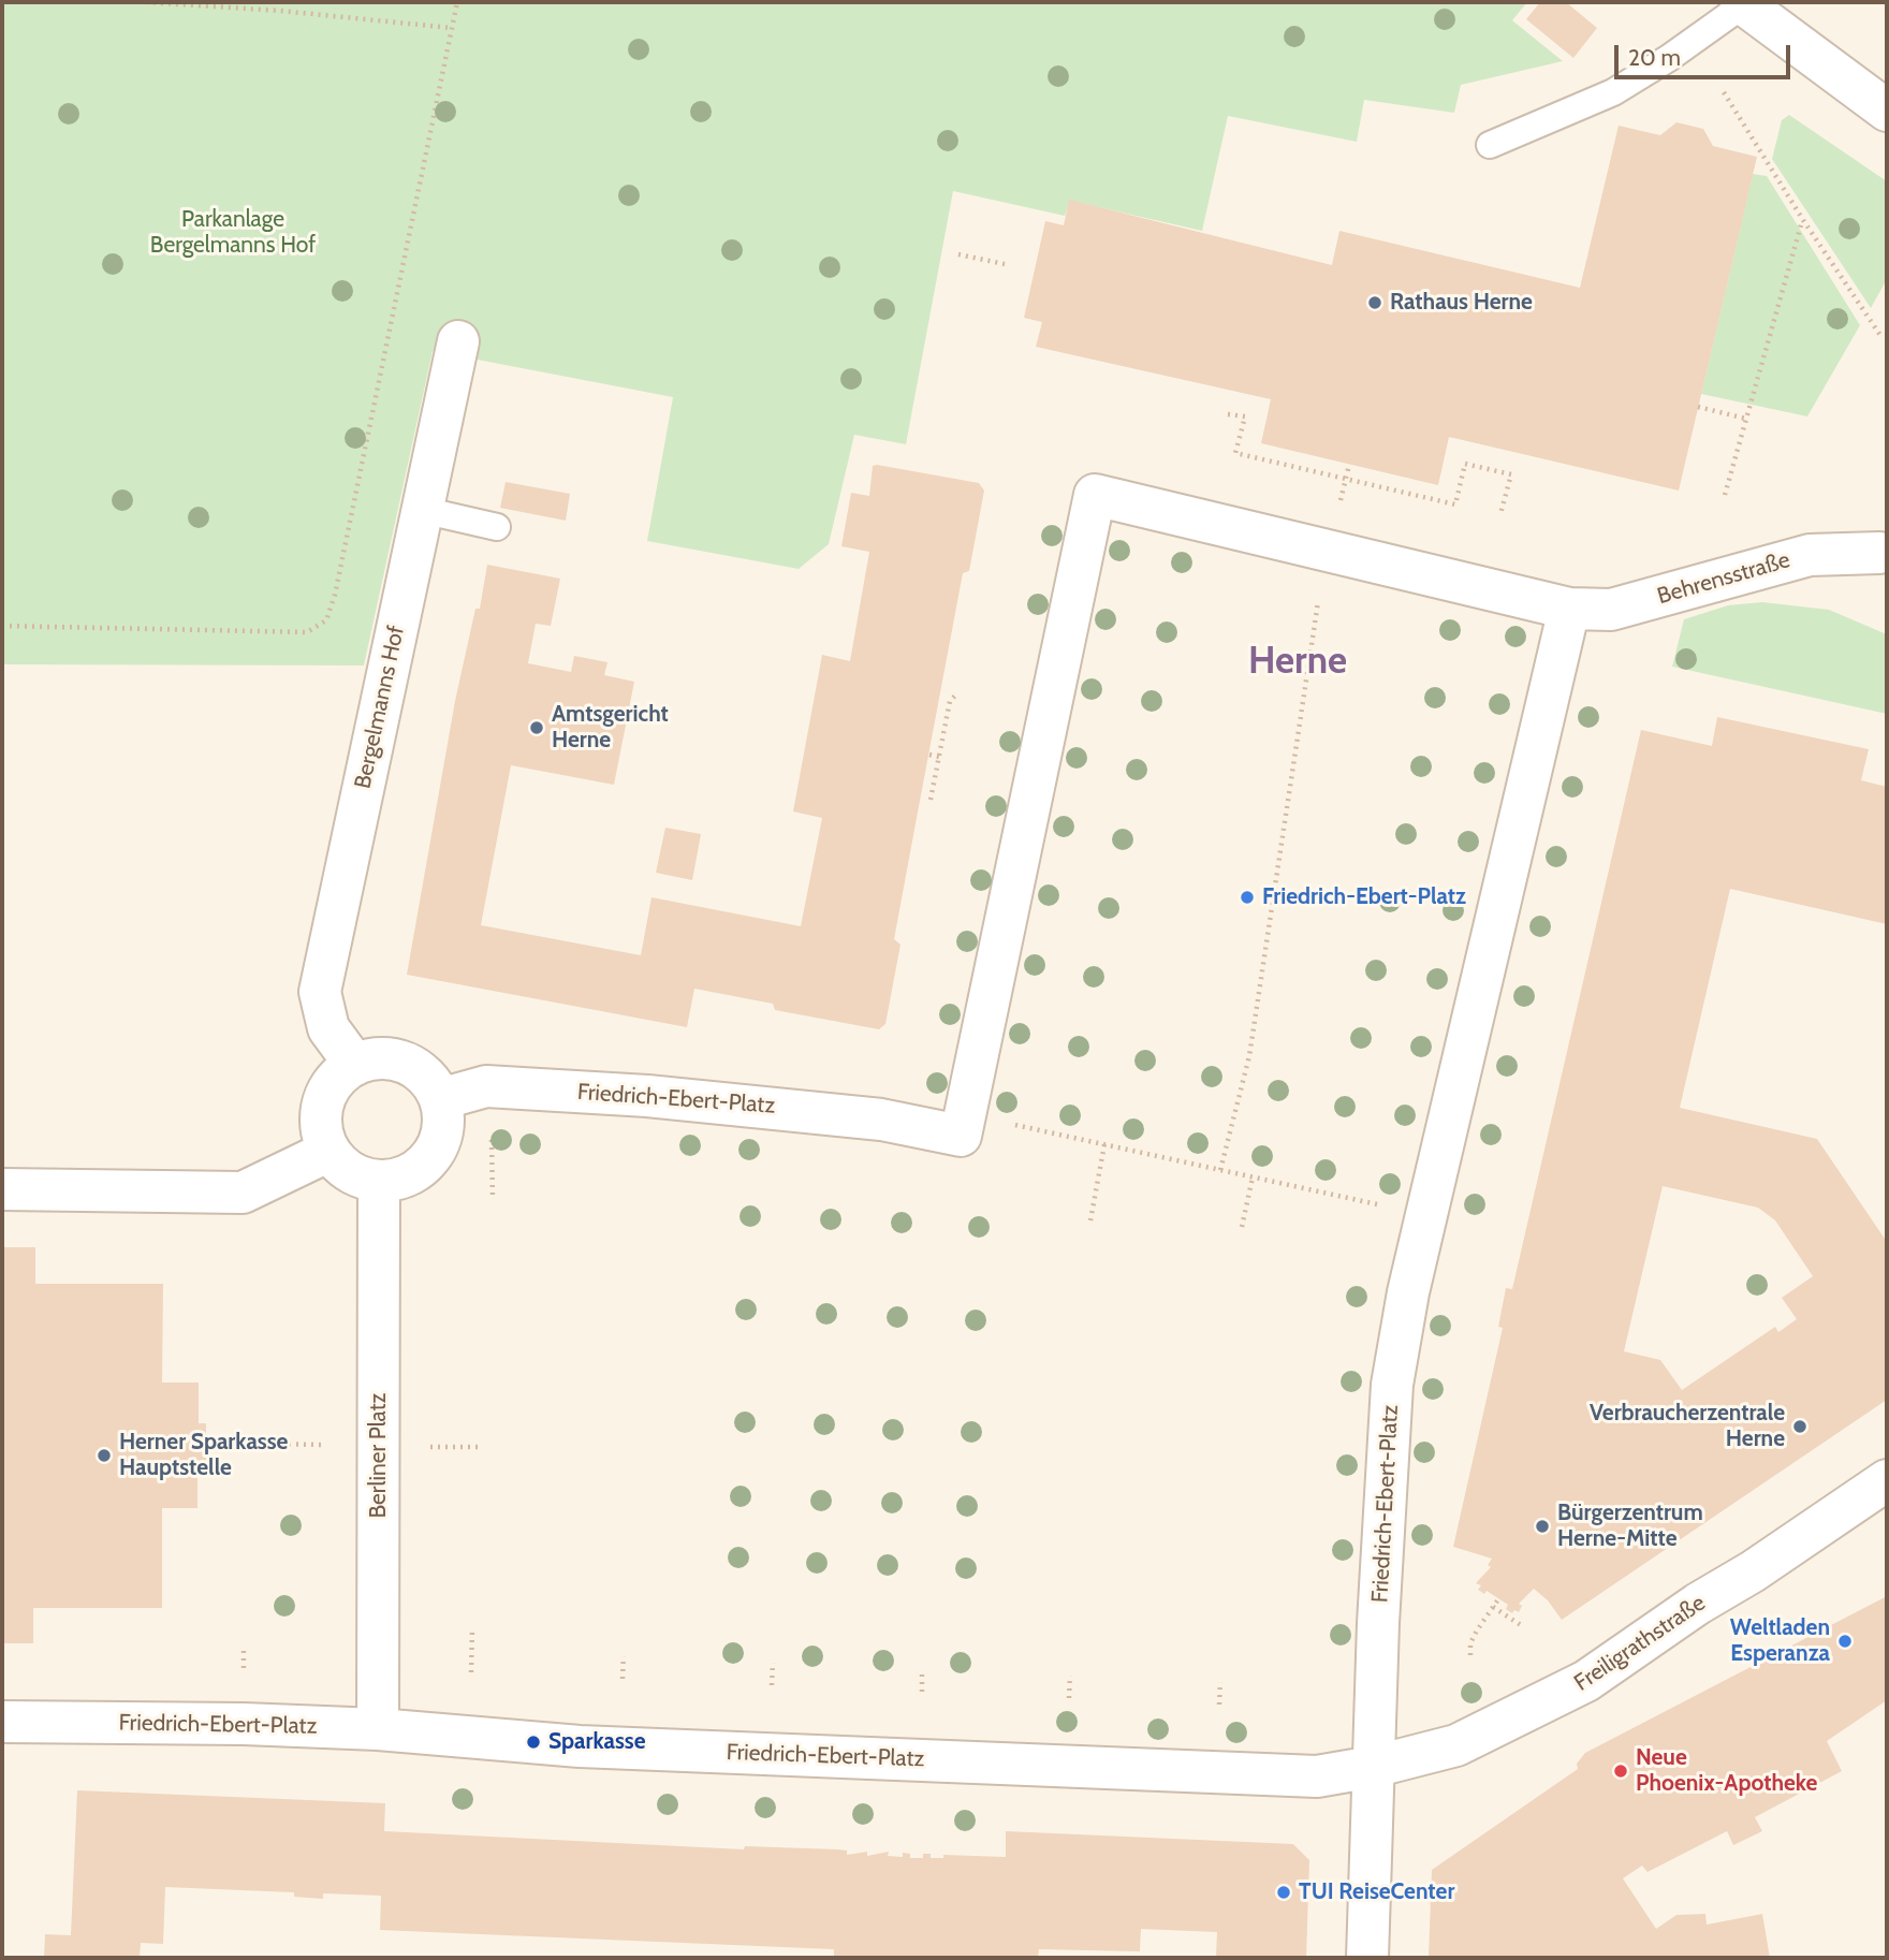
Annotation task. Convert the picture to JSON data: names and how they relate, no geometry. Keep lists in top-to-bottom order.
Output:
{
  "streets": {
    "street": [
      "Behrensstraße",
      "Bergelmanns Hof",
      "Friedrich-Ebert-Platz",
      "Berliner Platz",
      "Freiligrathstraße"
    ]
  },
  "crossings": [
    ["Behrensstraße", "Friedrich-Ebert-Platz"],
    ["Bergelmanns Hof", "Friedrich-Ebert-Platz"],
    ["Bergelmanns Hof", "Berliner Platz"],
    ["Friedrich-Ebert-Platz", "Berliner Platz"],
    ["Friedrich-Ebert-Platz", "Freiligrathstraße"]
  ],
  "districts": ["Herne"],
  "parks": ["Parkanlage Bergelmanns Hof"],
  "places": [
    "Rathaus Herne",
    "Amtsgericht Herne",
    "Friedrich-Ebert-Platz",
    "Verbraucherzentrale Herne",
    "Herner Sparkasse Hauptstelle",
    "Bürgerzentrum Herne-Mitte",
    "Weltladen Esperanza",
    "Sparkasse",
    "Neue Phoenix-Apotheke",
    "TUI ReiseCenter"
  ],
  "scale_bar": "20 m"
}
